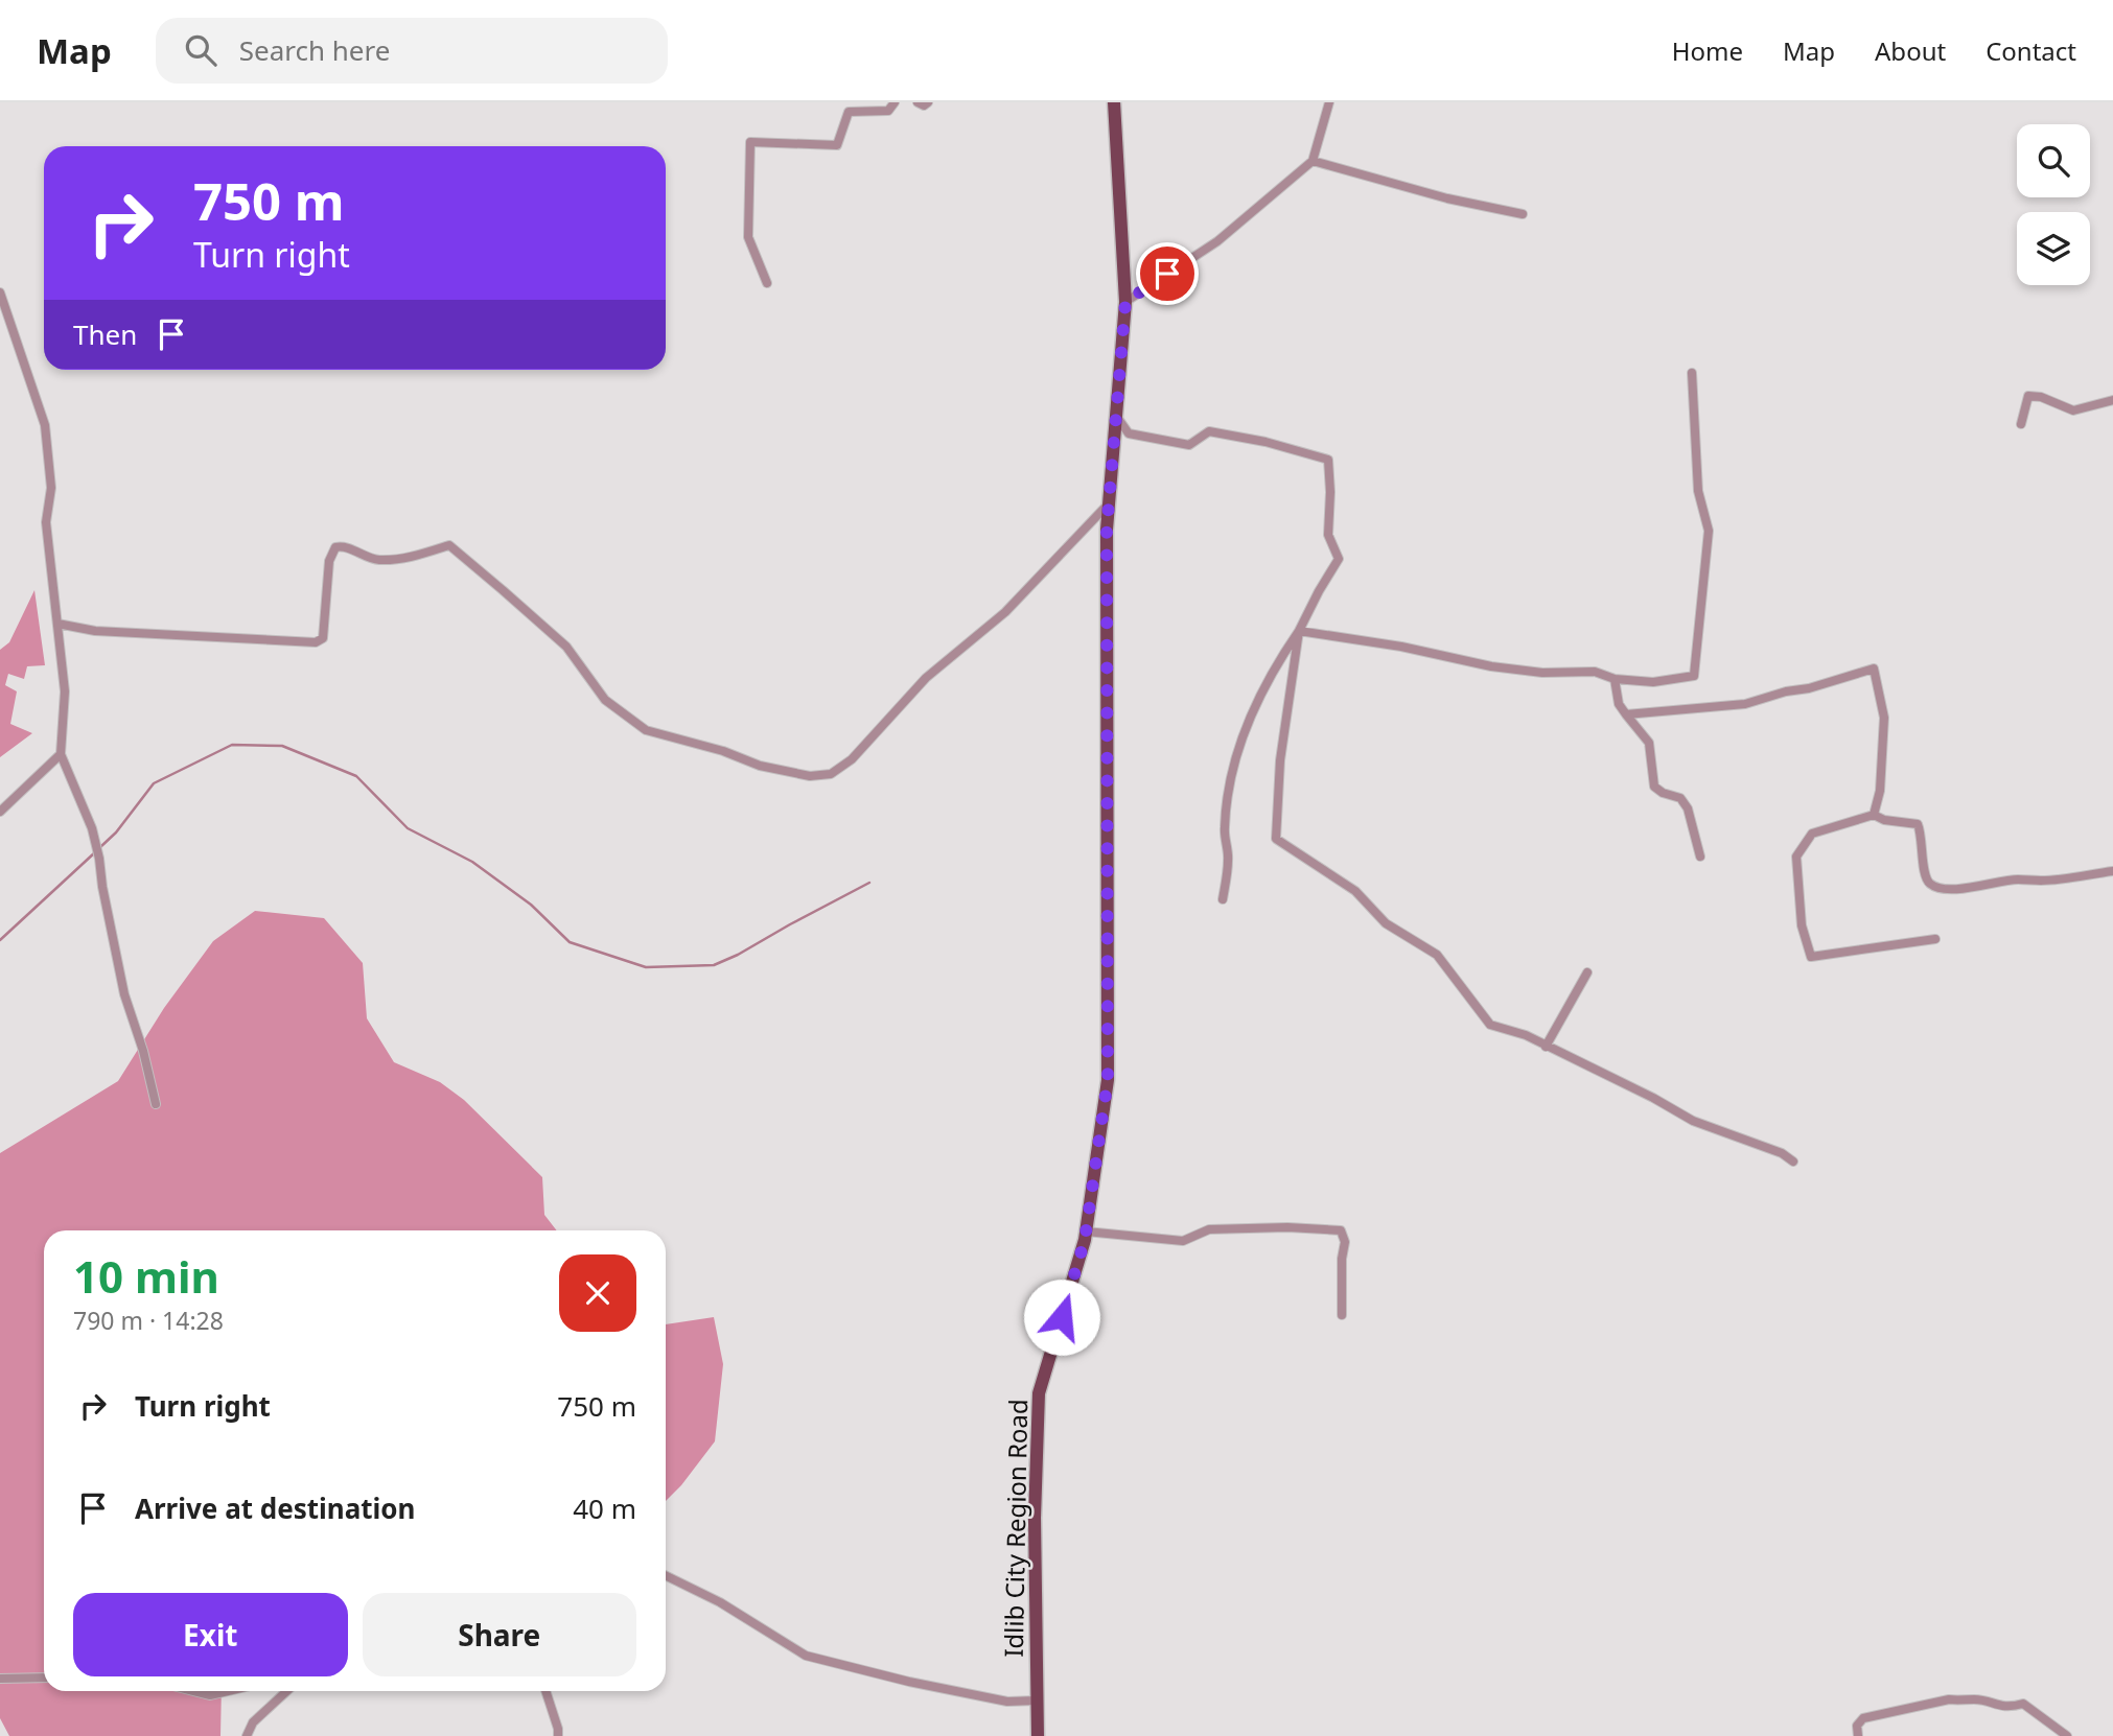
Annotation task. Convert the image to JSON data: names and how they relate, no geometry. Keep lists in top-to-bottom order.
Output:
{
  "streets": {
    "main road": ["Idlib City Region Road"]
  },
  "page": {
    "header": "Map",
    "search": "Search here",
    "nav": [
      "Home",
      "Map",
      "About",
      "Contact"
    ],
    "turn": ["750 m", "Turn right"],
    "then": "Then",
    "heading": ["10 min", "790 m · 14:28"],
    "list": [
      {
        "name": "Turn right",
        "value": "750 m"
      },
      {
        "name": "Arrive at destination",
        "value": "40 m"
      }
    ],
    "buttons": ["Exit", "Share"]
  }
}
